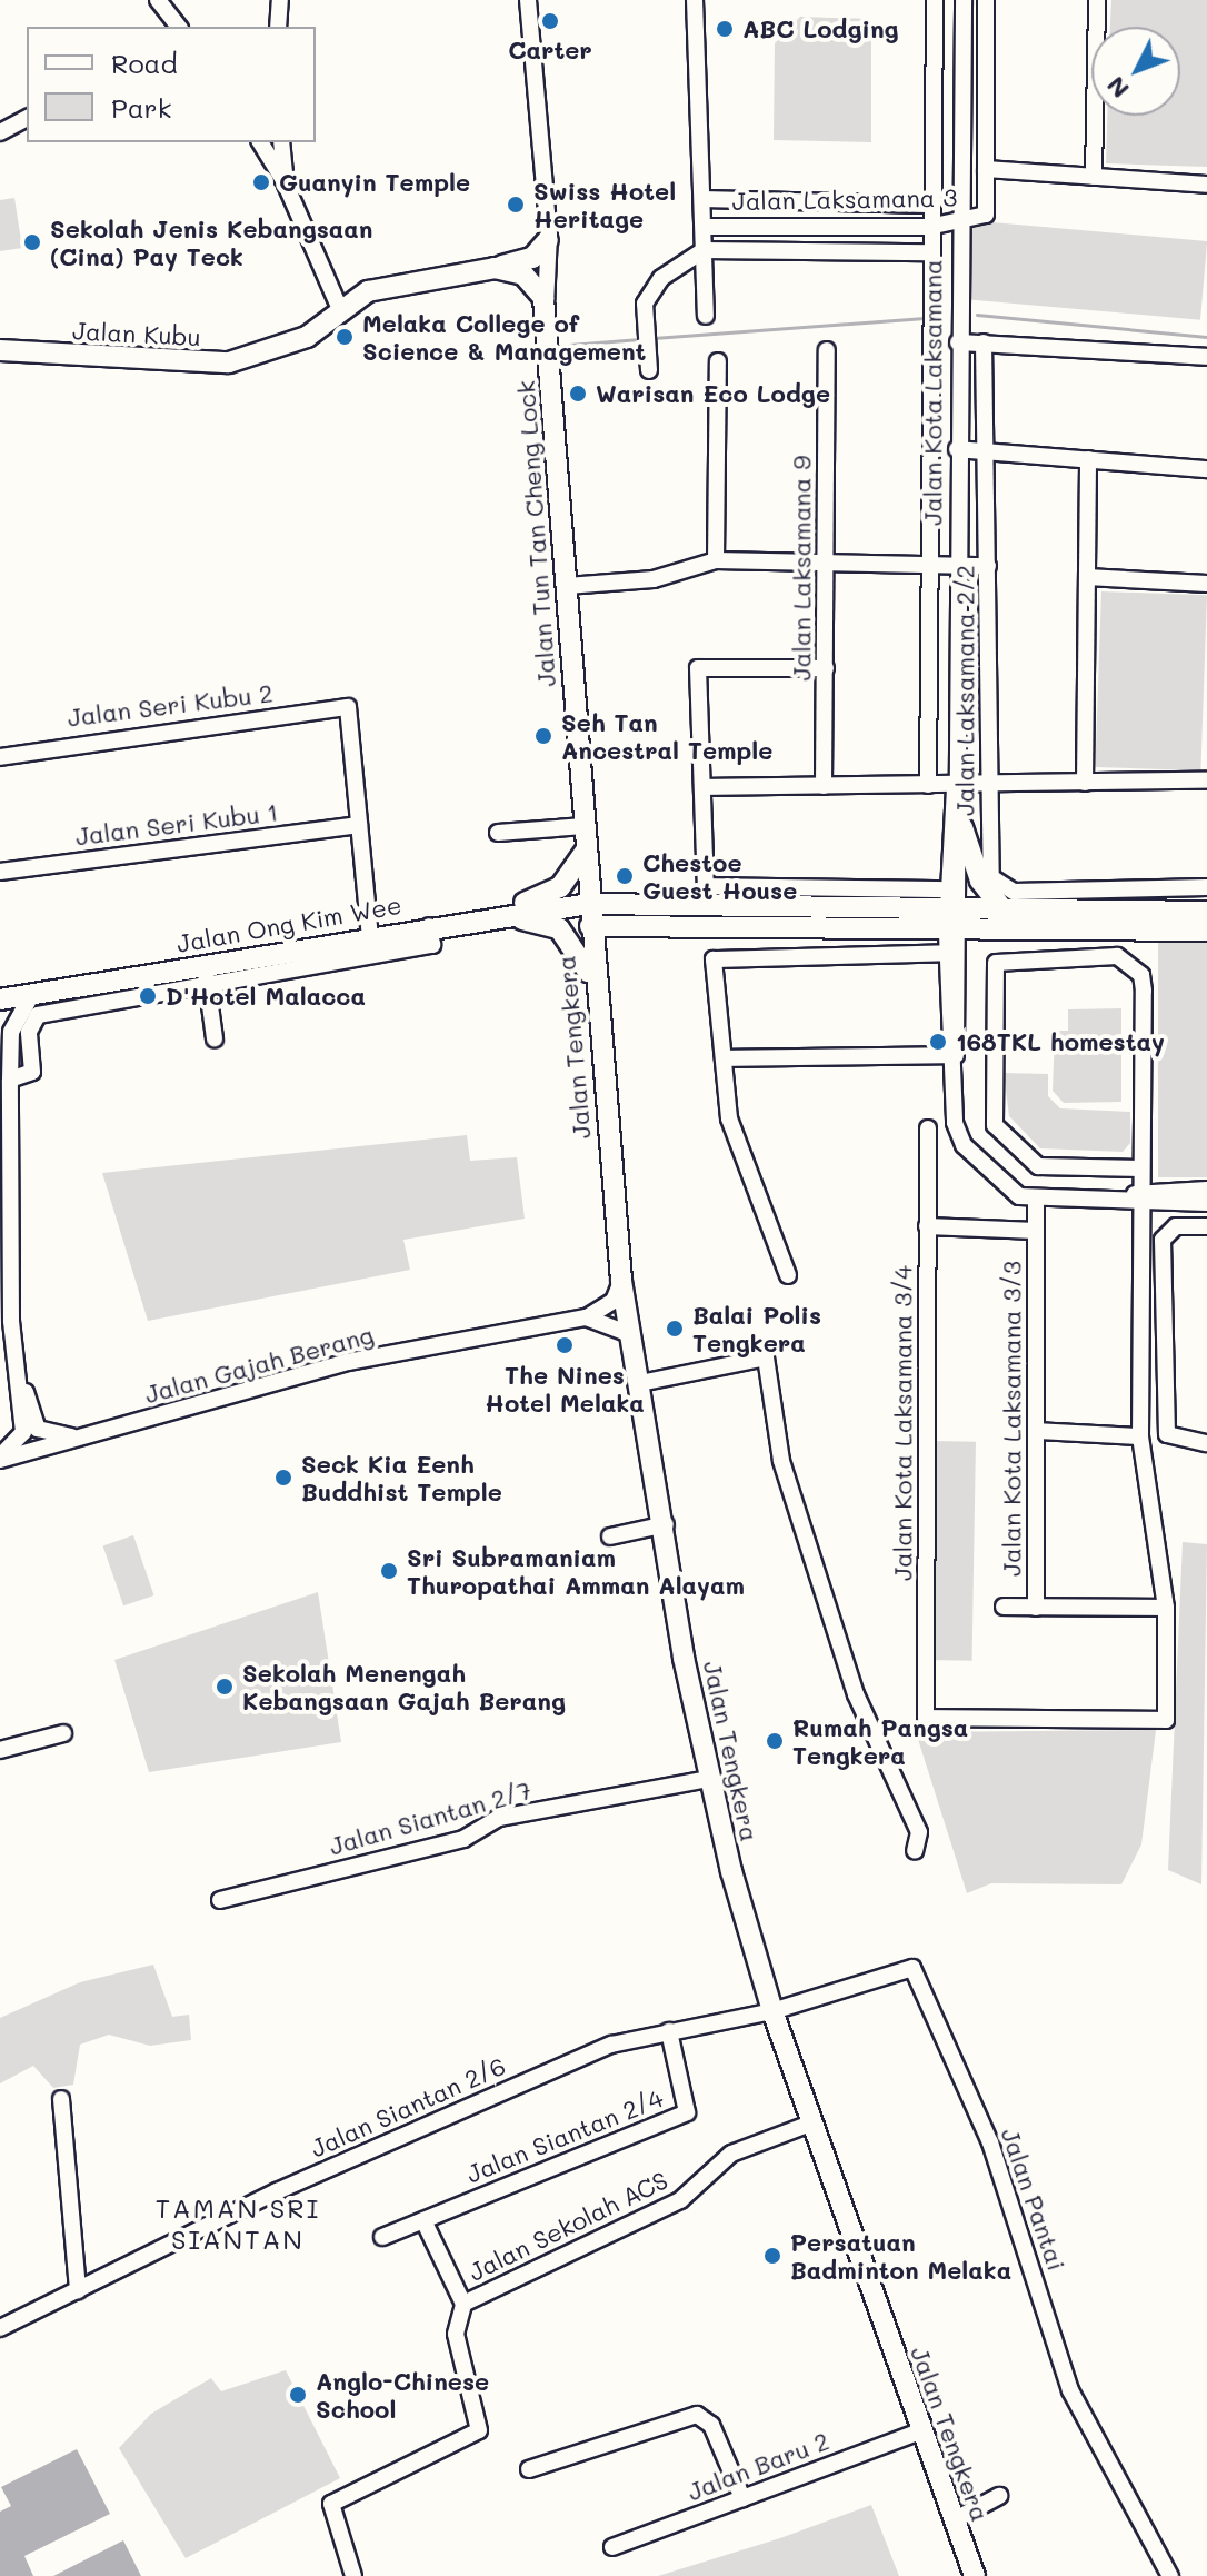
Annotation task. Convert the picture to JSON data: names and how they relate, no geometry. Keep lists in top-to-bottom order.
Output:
{
  "streets": {
    "main road": [
      "Jalan Kubu",
      "Jalan Tun Tan Cheng Lock",
      "Jalan Ong Kim Wee",
      "Jalan Tengkera"
    ],
    "street": [
      "Jalan Laksamana 3",
      "Jalan Kota Laksamana",
      "Jalan Laksamana 9",
      "Jalan Laksamana 2/2",
      "Jalan Seri Kubu 2",
      "Jalan Seri Kubu 1",
      "Jalan Gajah Berang",
      "Jalan Kota Laksamana 3/3",
      "Jalan Kota Laksamana 3/4",
      "Jalan Siantan 2/7",
      "Jalan Siantan 2/6",
      "Jalan Siantan 2/4",
      "Jalan Pantai",
      "Jalan Sekolah ACS",
      "Jalan Baru 2"
    ]
  },
  "crossings": [
    ["Jalan Laksamana 3", "Jalan Kota Laksamana"],
    ["Jalan Kubu", "Jalan Tun Tan Cheng Lock"],
    ["Jalan Kota Laksamana", "Jalan Ong Kim Wee"],
    ["Jalan Tun Tan Cheng Lock", "Jalan Ong Kim Wee"],
    ["Jalan Tun Tan Cheng Lock", "Jalan Tengkera"],
    ["Jalan Seri Kubu 2", "Jalan Seri Kubu 1"],
    ["Jalan Ong Kim Wee", "Jalan Tengkera"],
    ["Jalan Tengkera", "Jalan Siantan 2/7"],
    ["Jalan Tengkera", "Jalan Siantan 2/6"],
    ["Jalan Tengkera", "Jalan Pantai"],
    ["Jalan Tengkera", "Jalan Sekolah ACS"],
    ["Jalan Tengkera", "Jalan Baru 2"],
    ["Jalan Siantan 2/6", "Jalan Siantan 2/4"],
    ["Jalan Siantan 2/6", "Jalan Pantai"]
  ],
  "districts": ["TAMAN SRI SIANTAN"],
  "places": [
    "Carter",
    "ABC Lodging",
    "Guanyin Temple",
    "Swiss Hotel Heritage",
    "Sekolah Jenis Kebangsaan (Cina) Pay Teck",
    "Melaka College of Science & Management",
    "Warisan Eco Lodge",
    "Seh Tan Ancestral Temple",
    "Chestoe Guest House",
    "D'Hotel Malacca",
    "168TKL homestay",
    "Balai Polis Tengkera",
    "The Nines Hotel Melaka",
    "Seck Kia Eenh Buddhist Temple",
    "Sri Subramaniam Thuropathai Amman Alayam",
    "Sekolah Menengah Kebangsaan Gajah Berang",
    "Rumah Pangsa Tengkera",
    "Persatuan Badminton Melaka",
    "Anglo-Chinese School"
  ],
  "legend": ["Road", "Park"],
  "north": "bottom left"
}
